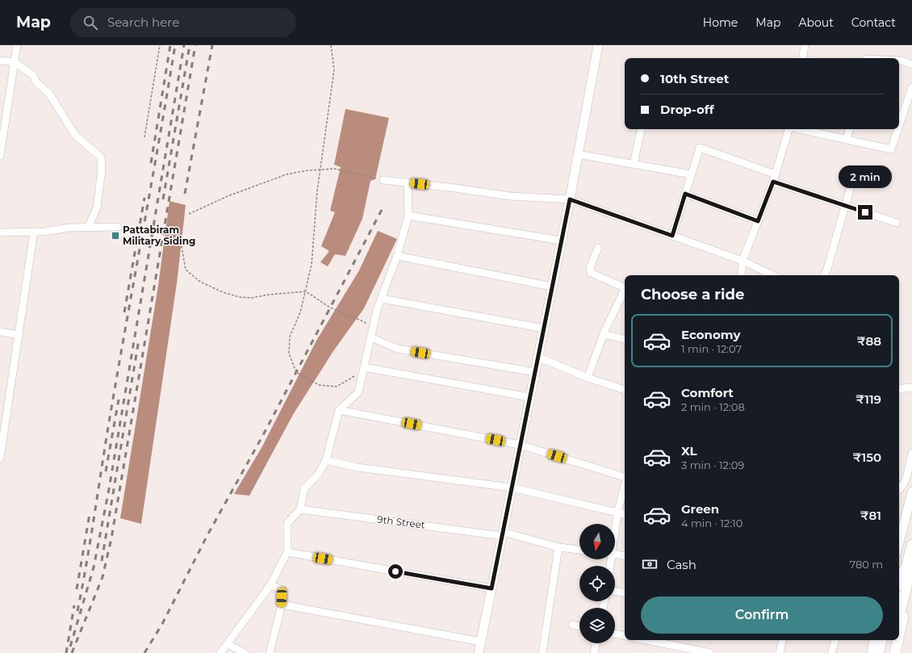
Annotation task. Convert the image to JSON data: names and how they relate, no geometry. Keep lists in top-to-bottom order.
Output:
{
  "streets": {
    "street": ["9th Street"]
  },
  "places": {
    "transit": ["Pattabiram Military Siding"]
  },
  "north": "bottom",
  "page": {
    "header": "Map",
    "search": "Search here",
    "nav": [
      "Home",
      "Map",
      "About",
      "Contact"
    ],
    "banner": ["10th Street", "Drop-off"],
    "bubble": "2 min",
    "heading": "Choose a ride",
    "list": [
      {
        "name": "Economy",
        "note": "1 min · 12:07",
        "value": "₹88"
      },
      {
        "name": "Comfort",
        "note": "2 min · 12:08",
        "value": "₹119"
      },
      {
        "name": "XL",
        "note": "3 min · 12:09",
        "value": "₹150"
      },
      {
        "name": "Green",
        "note": "4 min · 12:10",
        "value": "₹81"
      }
    ],
    "pay": ["Cash", "780 m"],
    "buttons": "Confirm"
  }
}
